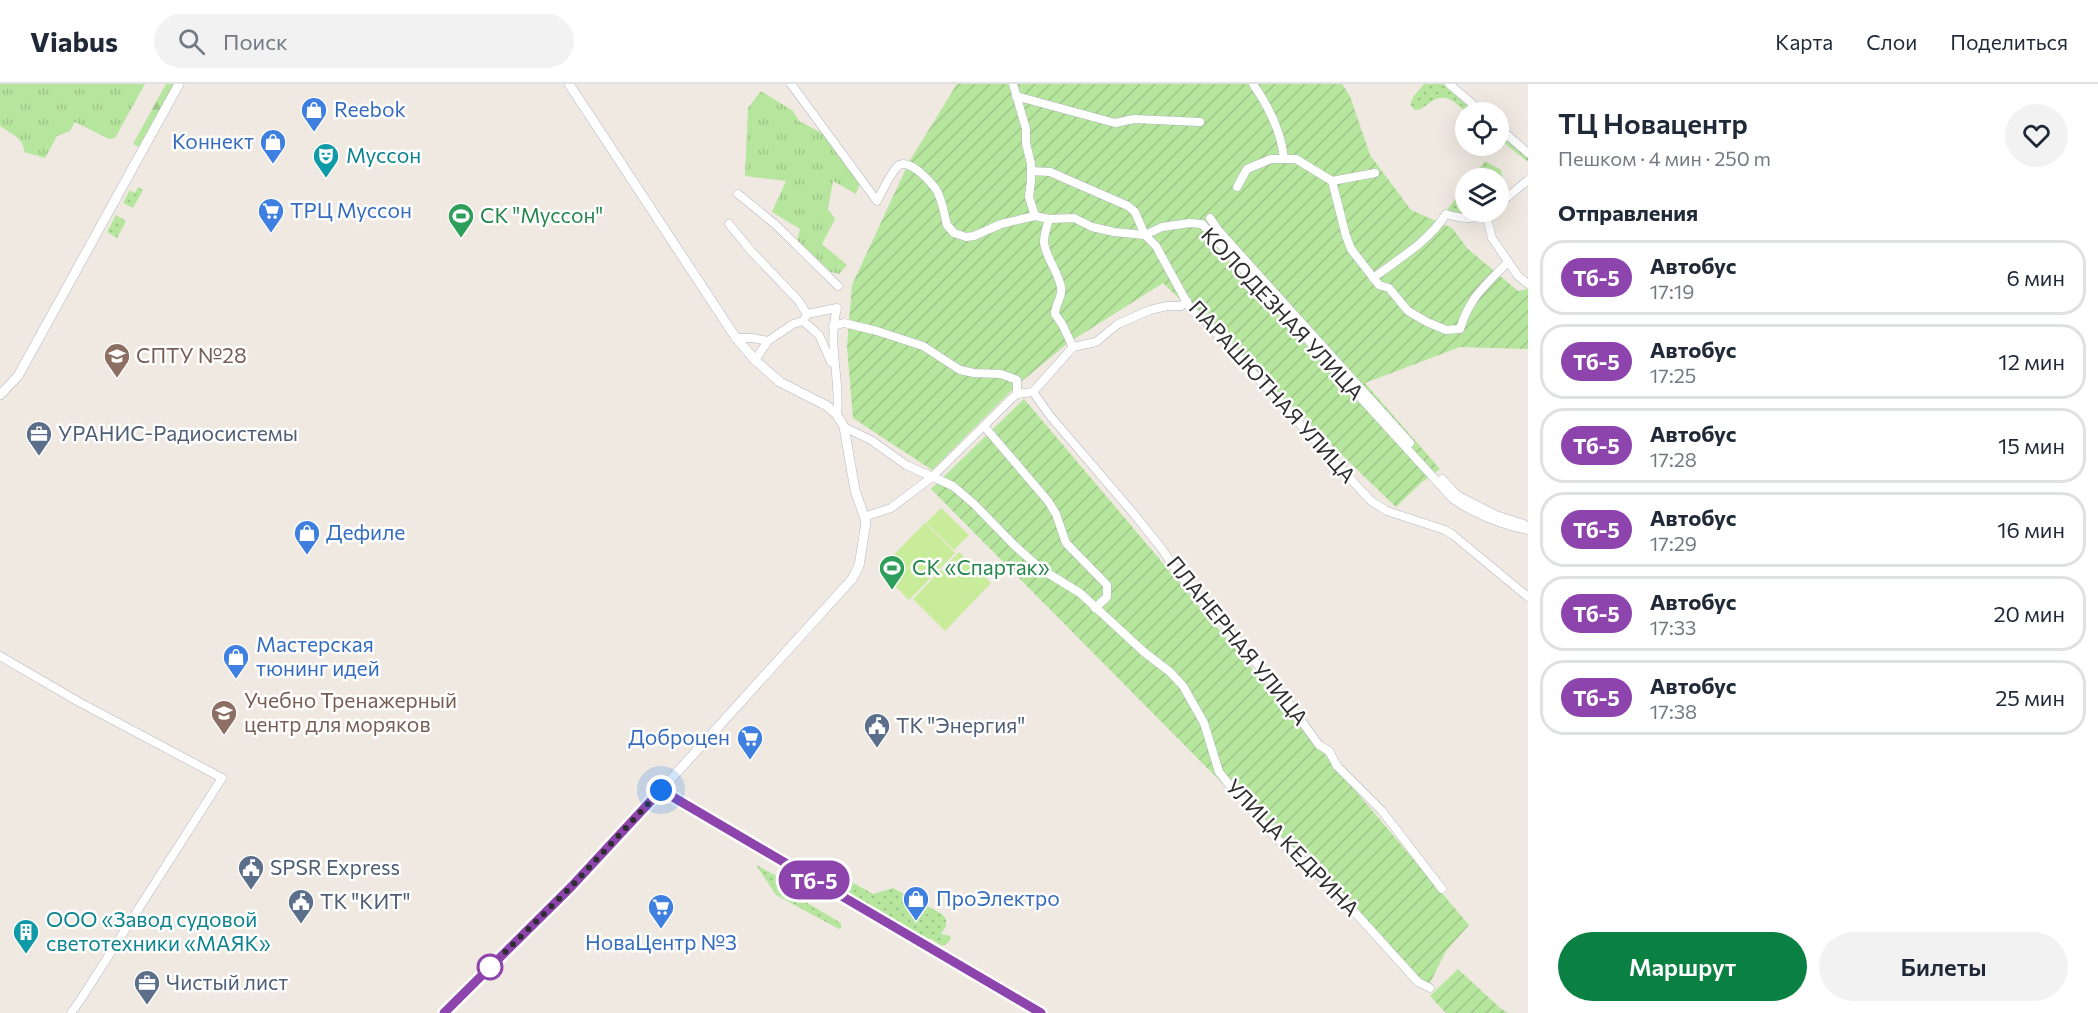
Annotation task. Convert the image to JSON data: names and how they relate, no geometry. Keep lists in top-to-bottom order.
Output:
{
  "streets": {
    "street": [
      "КОЛОДЕЗНАЯ УЛИЦА",
      "ПАРАШЮТНАЯ УЛИЦА",
      "ПЛАНЕРНАЯ УЛИЦА",
      "УЛИЦА КЕДРИНА"
    ]
  },
  "crossings": [
    ["КОЛОДЕЗНАЯ УЛИЦА", "ПАРАШЮТНАЯ УЛИЦА"]
  ],
  "places": {
    "shop": [
      "Reebok",
      "Коннект",
      "Дефиле",
      "Мастерская тюнинг идей",
      "ПроЭлектро"
    ],
    "theatre": ["Муссон"],
    "supermarket": ["ТРЦ Муссон", "Доброцен", "НоваЦентр №3"],
    "sports": ["СК \"Муссон\"", "СК «Спартак»"],
    "school or university": ["СПТУ №28", "Учебно Тренажерный центр для моряков"],
    "office": ["УРАНИС-Радиосистемы", "Чистый лист"],
    "public building": ["ТК \"Энергия\"", "SPSR Express", "ТК \"КИТ\""],
    "building": ["ООО «Завод судовой светотехники «МАЯК»"]
  },
  "lines": ["bus line Тб-5"],
  "page": {
    "header": "Viabus",
    "search": "Поиск",
    "nav": ["Карта", "Слои", "Поделиться"],
    "on_map": "Тб-5",
    "heading": [
      ["ТЦ Новацентр", "Пешком · 4 мин · 250 m"],
      "Отправления"
    ],
    "list": [
      {
        "mark": "Тб-5",
        "name": "Автобус",
        "note": "17:19",
        "value": "6 мин"
      },
      {
        "mark": "Тб-5",
        "name": "Автобус",
        "note": "17:25",
        "value": "12 мин"
      },
      {
        "mark": "Тб-5",
        "name": "Автобус",
        "note": "17:28",
        "value": "15 мин"
      },
      {
        "mark": "Тб-5",
        "name": "Автобус",
        "note": "17:29",
        "value": "16 мин"
      },
      {
        "mark": "Тб-5",
        "name": "Автобус",
        "note": "17:33",
        "value": "20 мин"
      },
      {
        "mark": "Тб-5",
        "name": "Автобус",
        "note": "17:38",
        "value": "25 мин"
      }
    ],
    "buttons": ["Маршрут", "Билеты"]
  }
}
